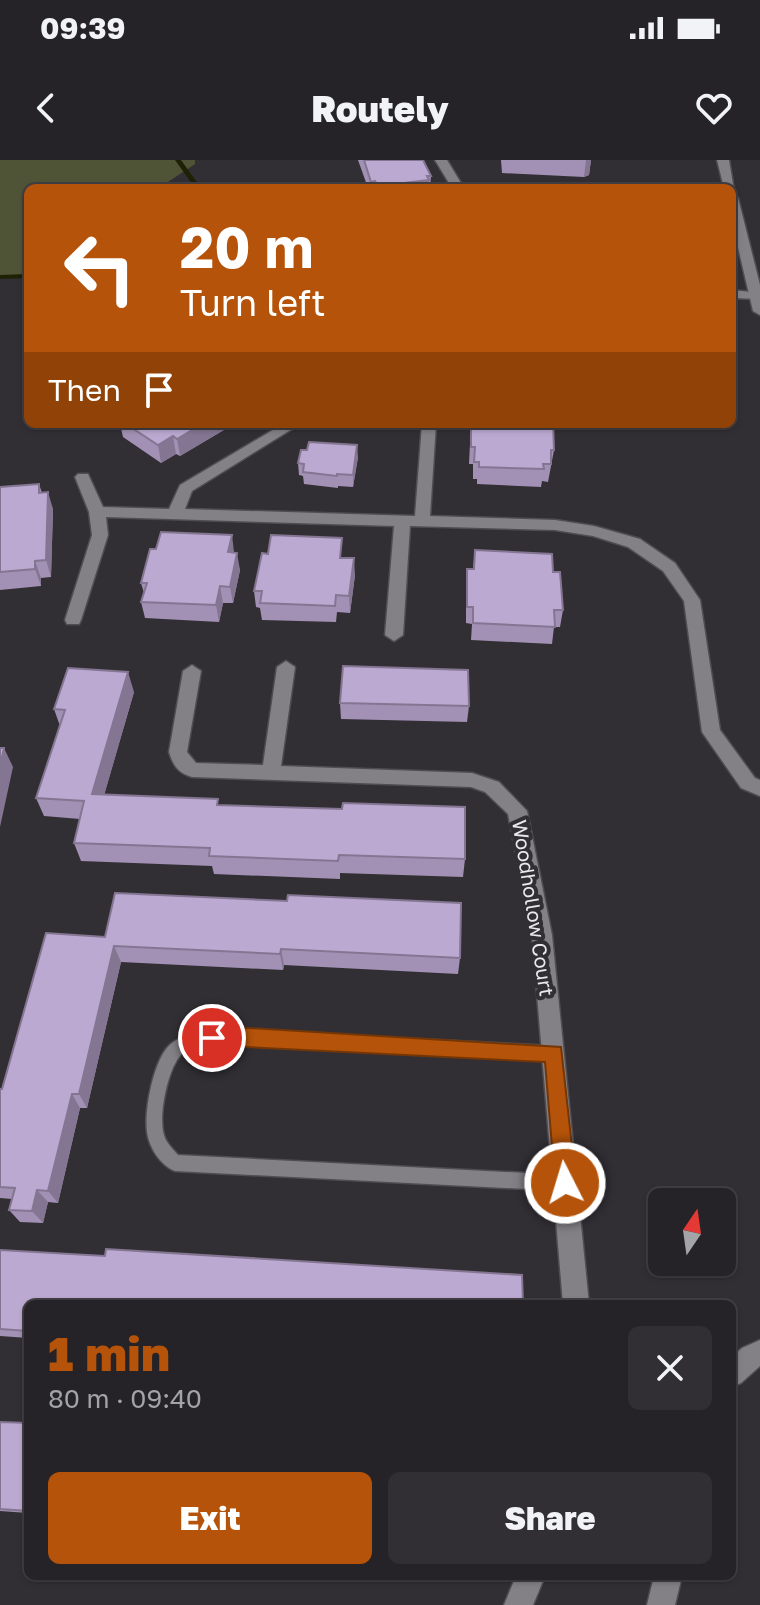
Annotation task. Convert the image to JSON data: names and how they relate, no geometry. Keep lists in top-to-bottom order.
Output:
{
  "streets": {
    "street": ["Woodhollow Court"]
  },
  "north": "top",
  "page": {
    "status": "09:39",
    "header": "Routely",
    "turn": ["20 m", "Turn left"],
    "then": "Then",
    "heading": ["1 min", "80 m · 09:40"],
    "buttons": ["Exit", "Share"]
  }
}
